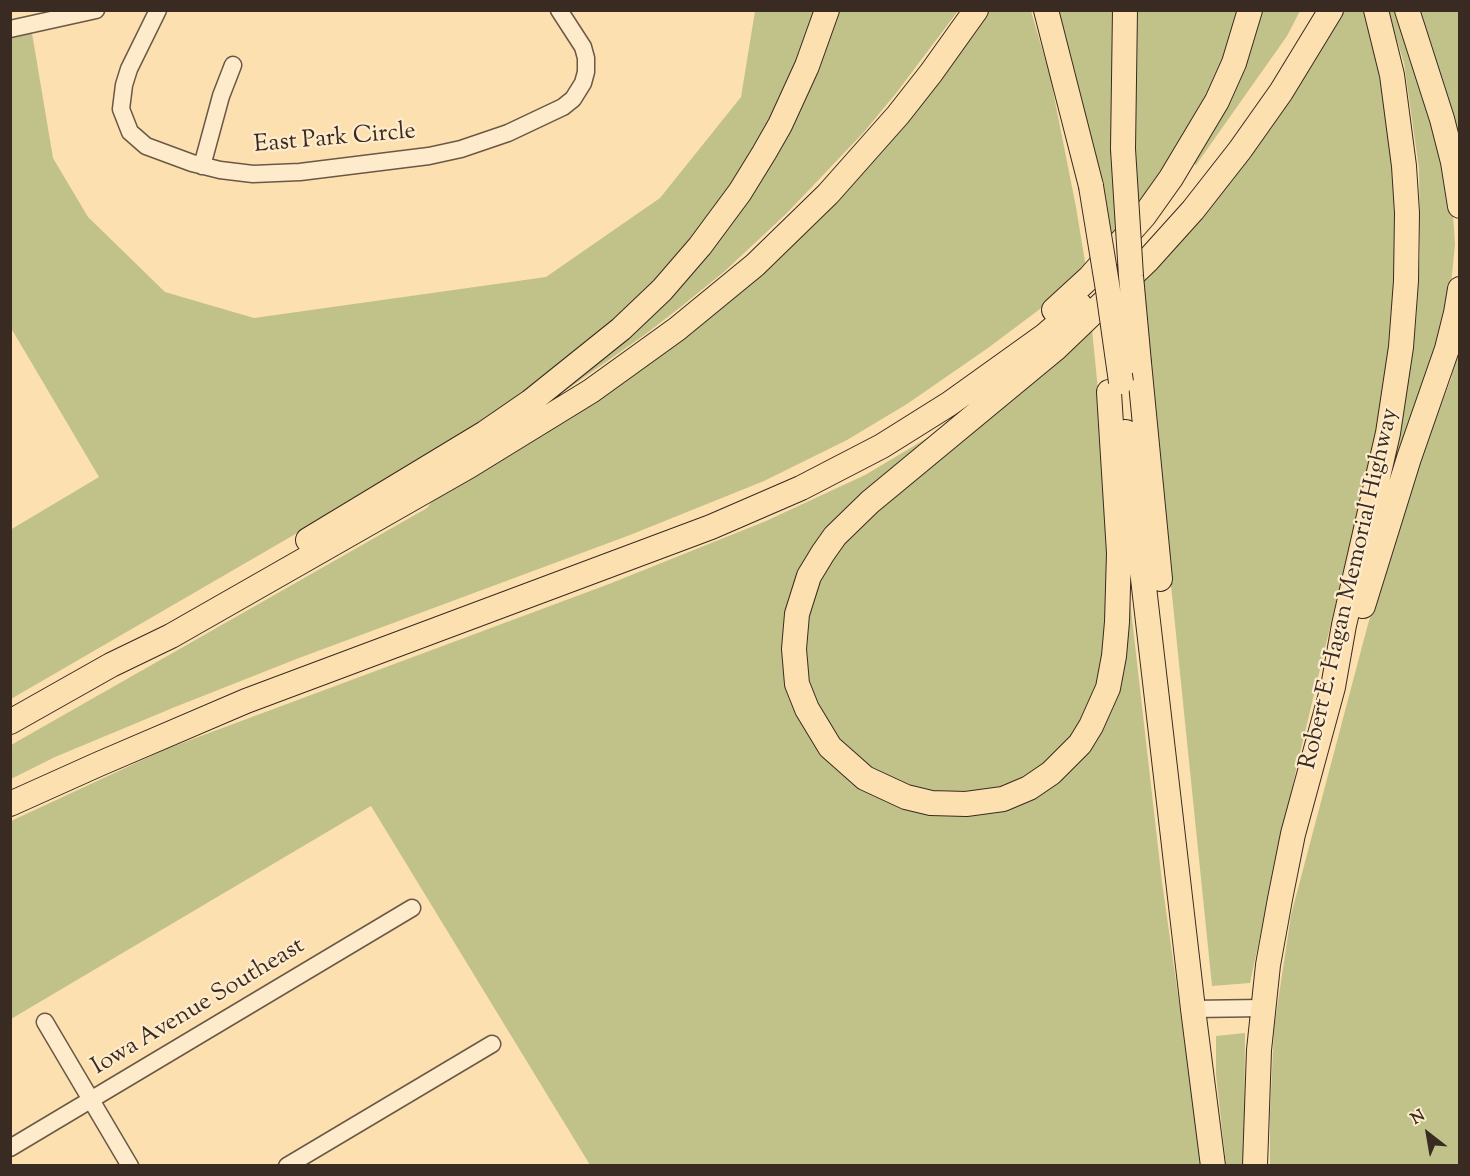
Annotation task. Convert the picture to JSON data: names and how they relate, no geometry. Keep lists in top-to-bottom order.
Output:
{
  "streets": {
    "highway": ["Robert E. Hagan Memorial Highway"],
    "street": ["East Park Circle", "Iowa Avenue Southeast"]
  },
  "north": "top left"
}
